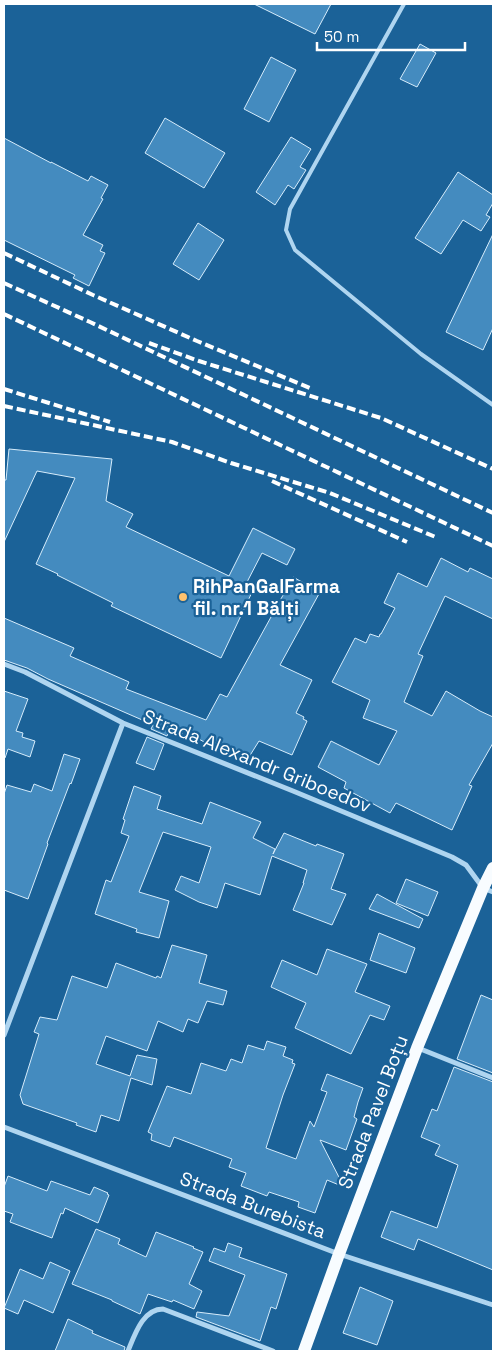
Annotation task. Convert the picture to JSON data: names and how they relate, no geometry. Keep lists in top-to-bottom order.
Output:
{
  "streets": {
    "main road": ["Strada Pavel Boțu"],
    "street": ["Strada Alexandr Griboedov", "Strada Burebista"]
  },
  "crossings": [
    ["Strada Alexandr Griboedov", "Strada Pavel Boțu"],
    ["Strada Pavel Boțu", "Strada Burebista"]
  ],
  "places": ["RihPanGalFarma fil. nr.1 Bălți"],
  "scale_bar": "50 m"
}
